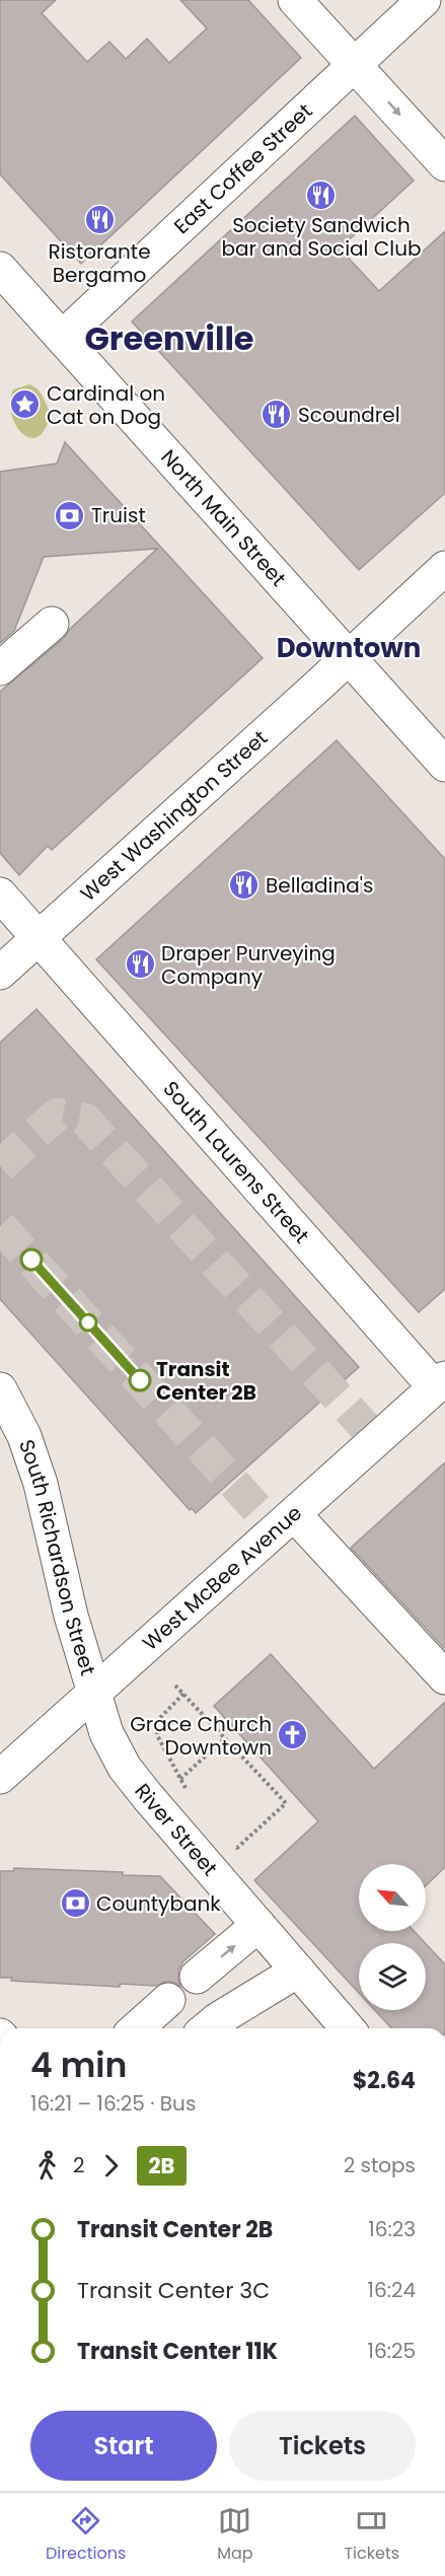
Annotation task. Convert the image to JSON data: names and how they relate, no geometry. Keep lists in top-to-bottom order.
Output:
{
  "streets": {
    "street": [
      "East Coffee Street",
      "North Main Street",
      "West Washington Street",
      "South Laurens Street",
      "South Richardson Street",
      "West McBee Avenue",
      "River Street"
    ]
  },
  "crossings": [
    ["East Coffee Street", "North Main Street"],
    ["North Main Street", "West Washington Street"],
    ["West Washington Street", "South Laurens Street"],
    ["South Laurens Street", "West McBee Avenue"],
    ["South Richardson Street", "West McBee Avenue"],
    ["South Richardson Street", "River Street"],
    ["West McBee Avenue", "River Street"]
  ],
  "districts": ["Greenville", "Downtown"],
  "places": {
    "restaurant": [
      "Society Sandwich bar and Social Club",
      "Ristorante Bergamo",
      "Scoundrel",
      "Belladina's",
      "Draper Purveying Company"
    ],
    "place": ["Cardinal on Cat on Dog"],
    "bank": ["Truist", "Countybank"],
    "other": ["Transit Center 2B"],
    "church": ["Grace Church Downtown"]
  },
  "lines": ["bus line 2B"],
  "north": "top left",
  "page": {
    "heading": ["4 min", "16:21 – 16:25 · Bus", "$2.64"],
    "legs": ["2", "2B", "2 stops"],
    "list": [
      {
        "name": "Transit Center 2B",
        "value": "16:23"
      },
      {
        "name": "Transit Center 3C",
        "value": "16:24"
      },
      {
        "name": "Transit Center 11K",
        "value": "16:25"
      }
    ],
    "buttons": ["Start", "Tickets"],
    "tabs": ["Directions", "Map", "Tickets"]
  }
}
